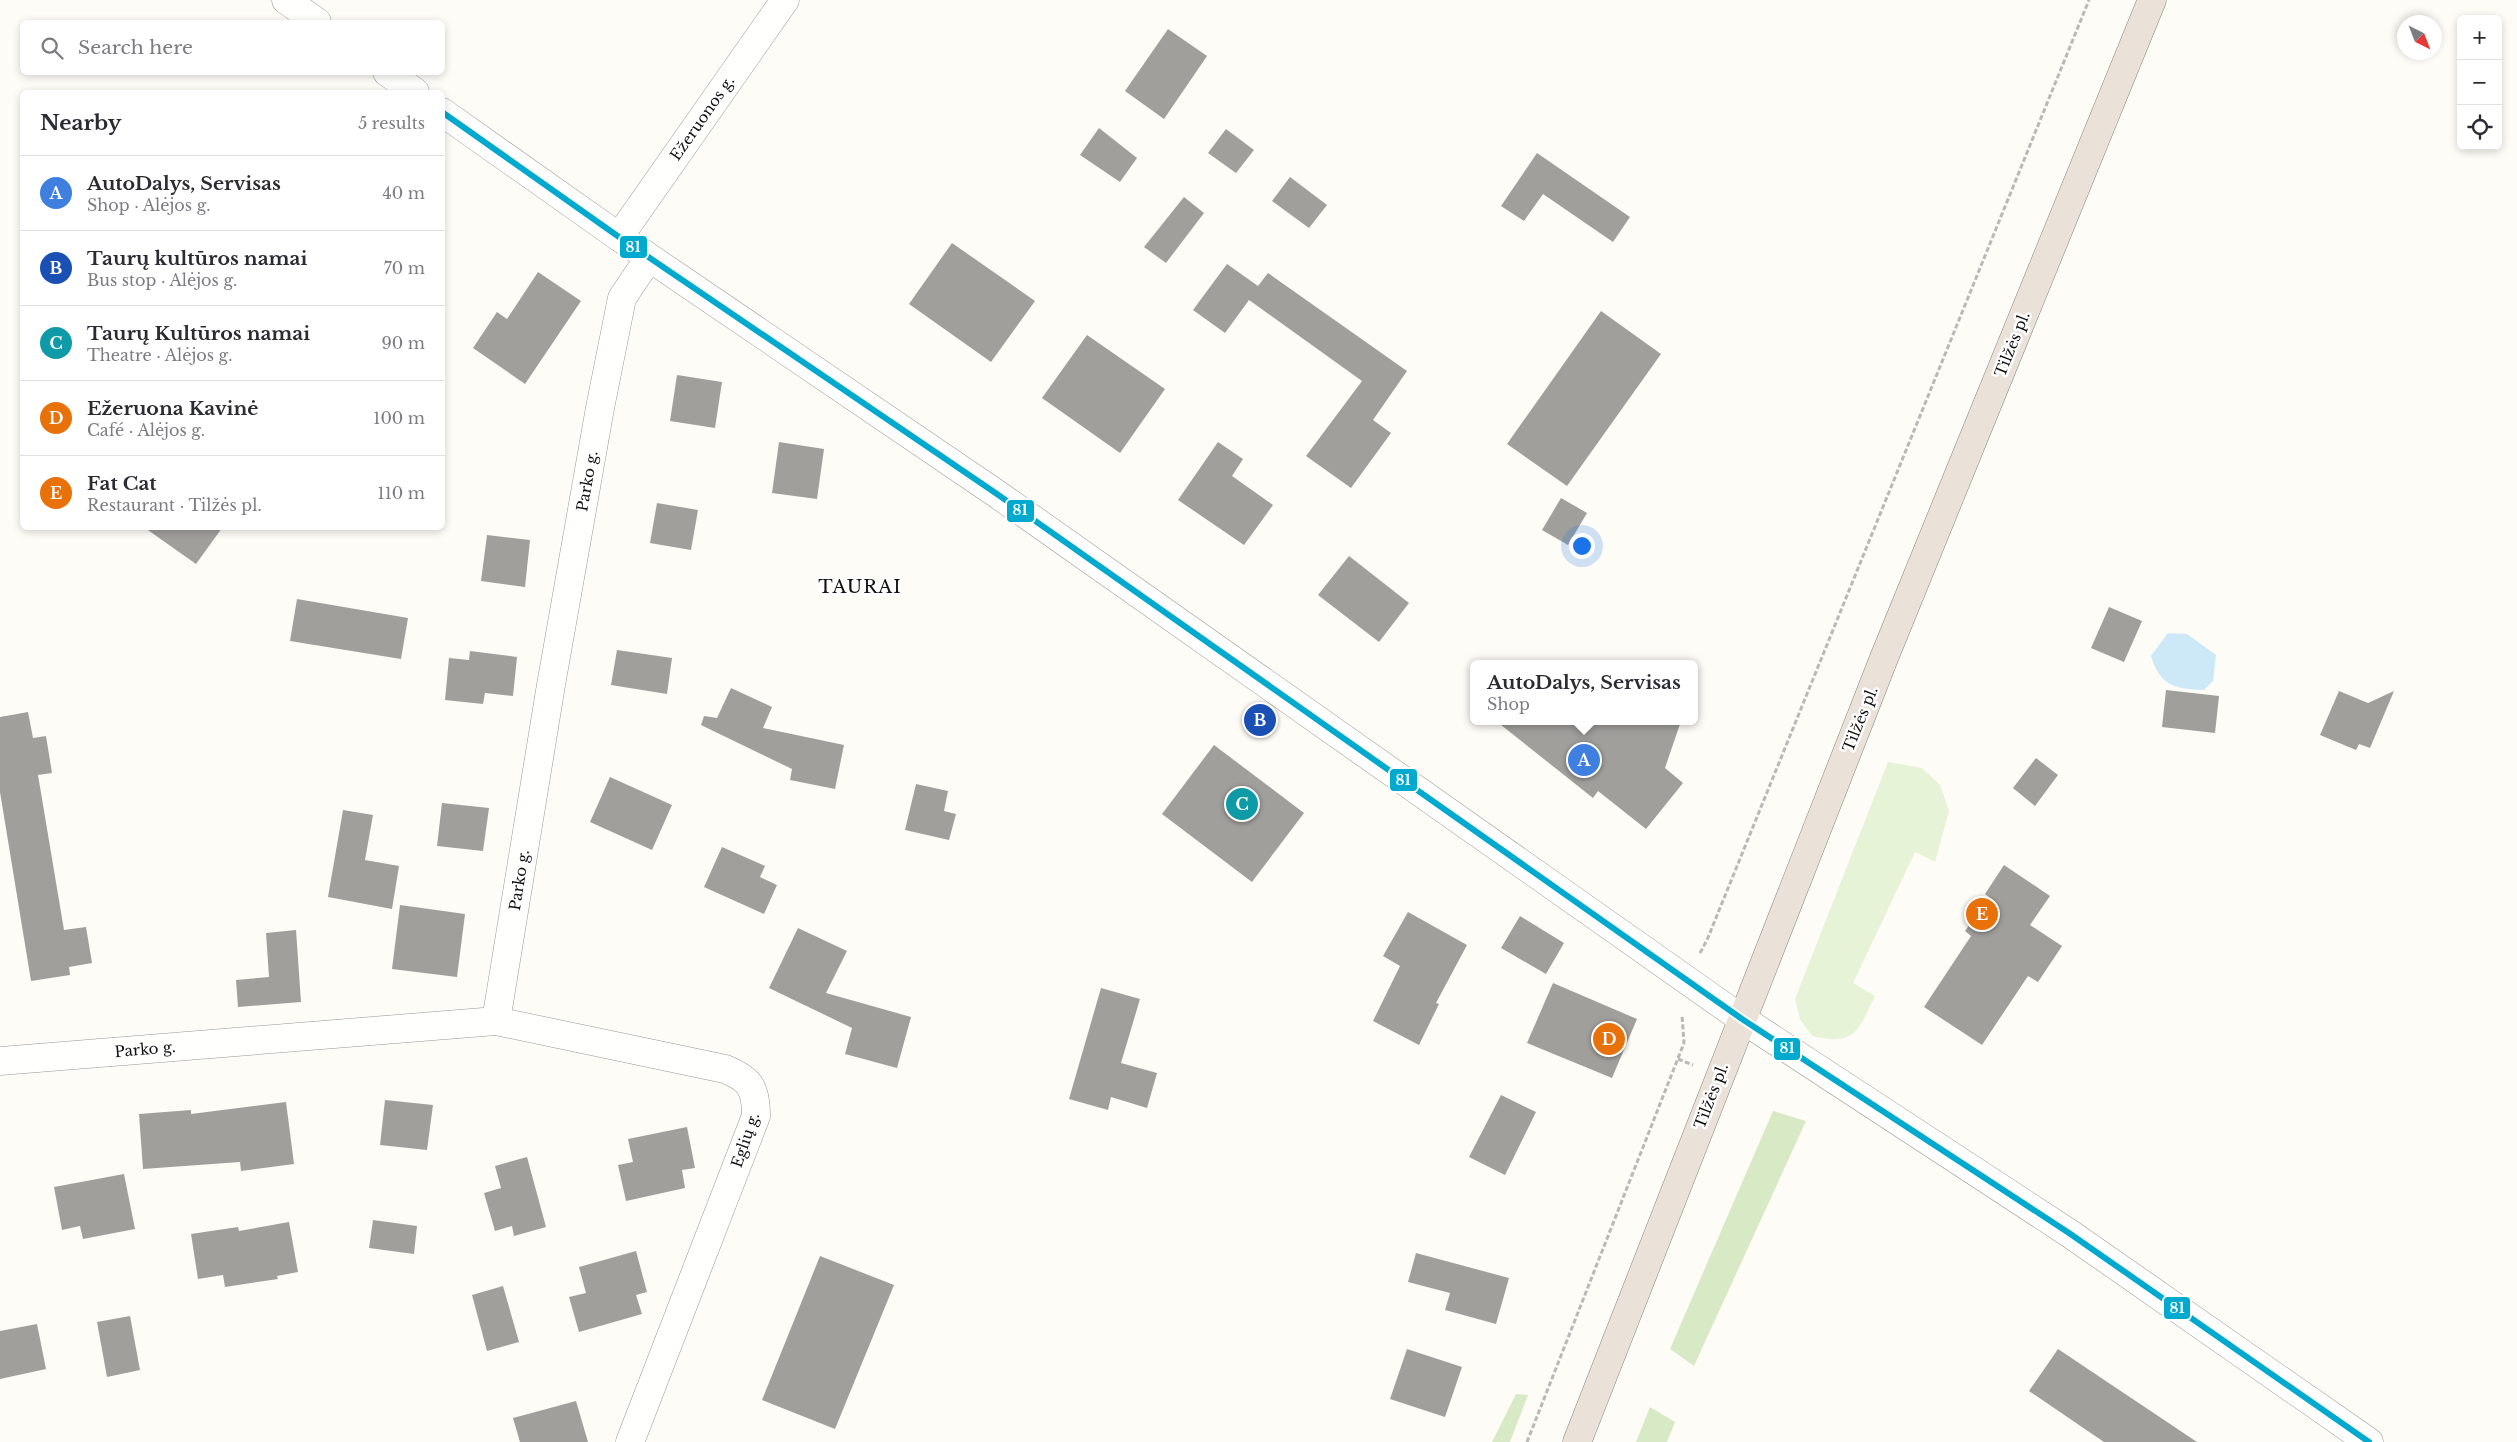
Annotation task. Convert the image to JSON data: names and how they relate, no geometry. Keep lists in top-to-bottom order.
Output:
{
  "streets": {
    "highway": ["Tilžės pl."],
    "street": ["Ežeruonos g.", "Parko g.", "Eglių g."]
  },
  "crossings": [
    ["Parko g.", "Eglių g."]
  ],
  "districts": ["TAURAI"],
  "lines": ["transit line 81"],
  "north": "bottom right",
  "page": {
    "map_buttons": ["+", "−"],
    "search": "Search here",
    "heading": ["Nearby", "5 results"],
    "list": [
      {
        "mark": "A",
        "name": "AutoDalys, Servisas",
        "note": "Shop · Alėjos g.",
        "value": "40 m"
      },
      {
        "mark": "B",
        "name": "Taurų kultūros namai",
        "note": "Bus stop · Alėjos g.",
        "value": "70 m"
      },
      {
        "mark": "C",
        "name": "Taurų Kultūros namai",
        "note": "Theatre · Alėjos g.",
        "value": "90 m"
      },
      {
        "mark": "D",
        "name": "Ežeruona Kavinė",
        "note": "Café · Alėjos g.",
        "value": "100 m"
      },
      {
        "mark": "E",
        "name": "Fat Cat",
        "note": "Restaurant · Tilžės pl.",
        "value": "110 m"
      }
    ],
    "popup": ["AutoDalys, Servisas", "Shop"],
    "pins": [
      "B",
      "A",
      "C",
      "E",
      "D"
    ]
  }
}
